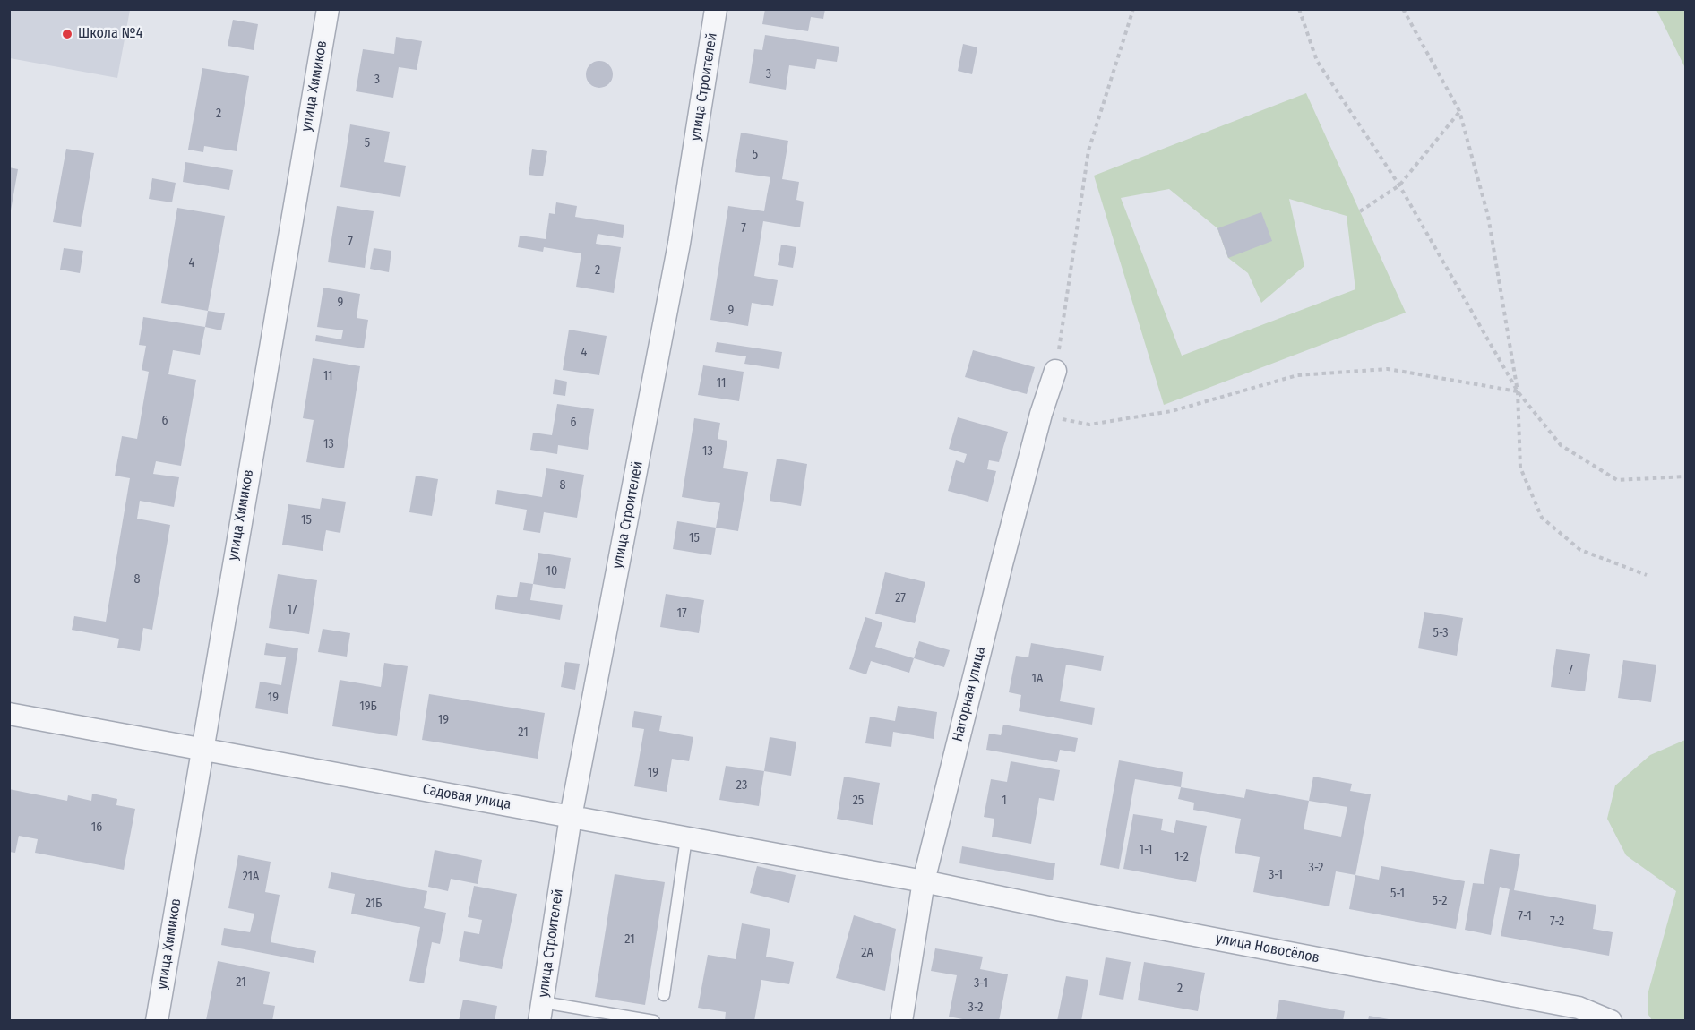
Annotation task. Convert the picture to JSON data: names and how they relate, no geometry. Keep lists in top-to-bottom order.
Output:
{
  "streets": {
    "street": [
      "улица Химиков",
      "улица Строителей",
      "Нагорная улица",
      "Садовая улица",
      "улица Новосёлов"
    ]
  },
  "crossings": [
    ["улица Химиков", "Садовая улица"],
    ["улица Строителей", "Садовая улица"],
    ["Нагорная улица", "Садовая улица"],
    ["Нагорная улица", "улица Новосёлов"],
    ["Садовая улица", "улица Новосёлов"]
  ],
  "places": ["Школа №4"],
  "house_numbers": [
    "3",
    "3",
    "2",
    "5",
    "5",
    "7",
    "7",
    "4",
    "2",
    "9",
    "9",
    "4",
    "11",
    "11",
    "6",
    "6",
    "13",
    "13",
    "8",
    "15",
    "15",
    "10",
    "8",
    "27",
    "17",
    "17",
    "5-3",
    "7",
    "1А",
    "19",
    "19Б",
    "19",
    "21",
    "19",
    "23",
    "25",
    "1",
    "16",
    "1-1",
    "1-2",
    "3-2",
    "3-1",
    "21А",
    "5-1",
    "5-2",
    "21Б",
    "7-1",
    "7-2",
    "21",
    "2А",
    "21",
    "3-1",
    "2",
    "3-2"
  ]
}
